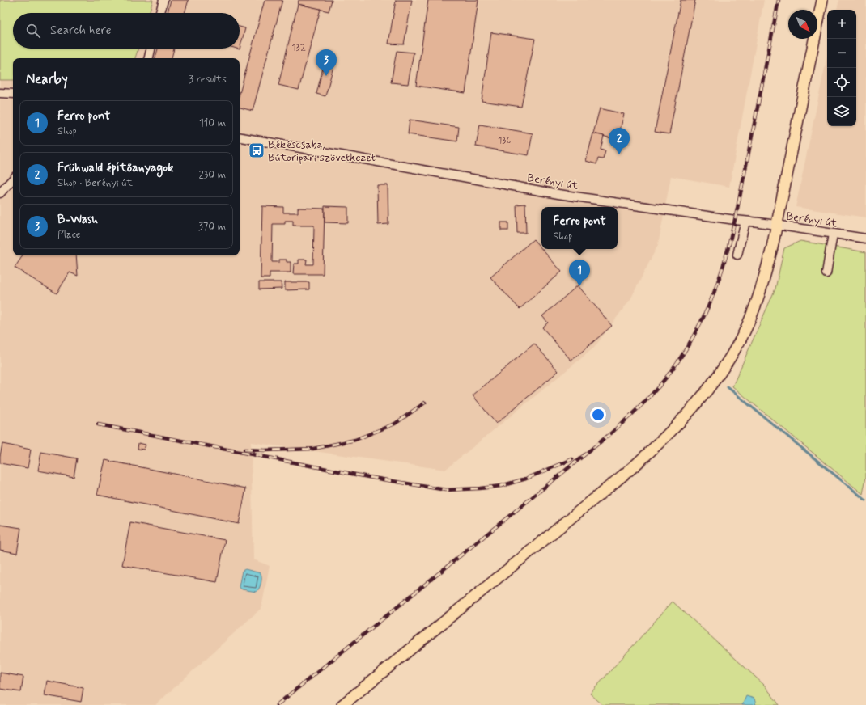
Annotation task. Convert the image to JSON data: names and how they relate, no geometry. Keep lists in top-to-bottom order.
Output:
{
  "streets": {
    "street": ["Berényi út"]
  },
  "places": {
    "bus stop": ["Békéscsaba, Bútoripari szövetkezet"]
  },
  "house_numbers": ["132", "136"],
  "north": "bottom right",
  "page": {
    "map_buttons": ["+", "−"],
    "search": "Search here",
    "pins": ["3", "2", "1"],
    "heading": ["Nearby", "3 results"],
    "list": [
      {
        "mark": "1",
        "name": "Ferro pont",
        "note": "Shop",
        "value": "110 m"
      },
      {
        "mark": "2",
        "name": "Frühwald építőanyagok",
        "note": "Shop · Berényi út",
        "value": "230 m"
      },
      {
        "mark": "3",
        "name": "B-Wash",
        "note": "Place",
        "value": "370 m"
      }
    ],
    "popup": ["Ferro pont", "Shop"]
  }
}
